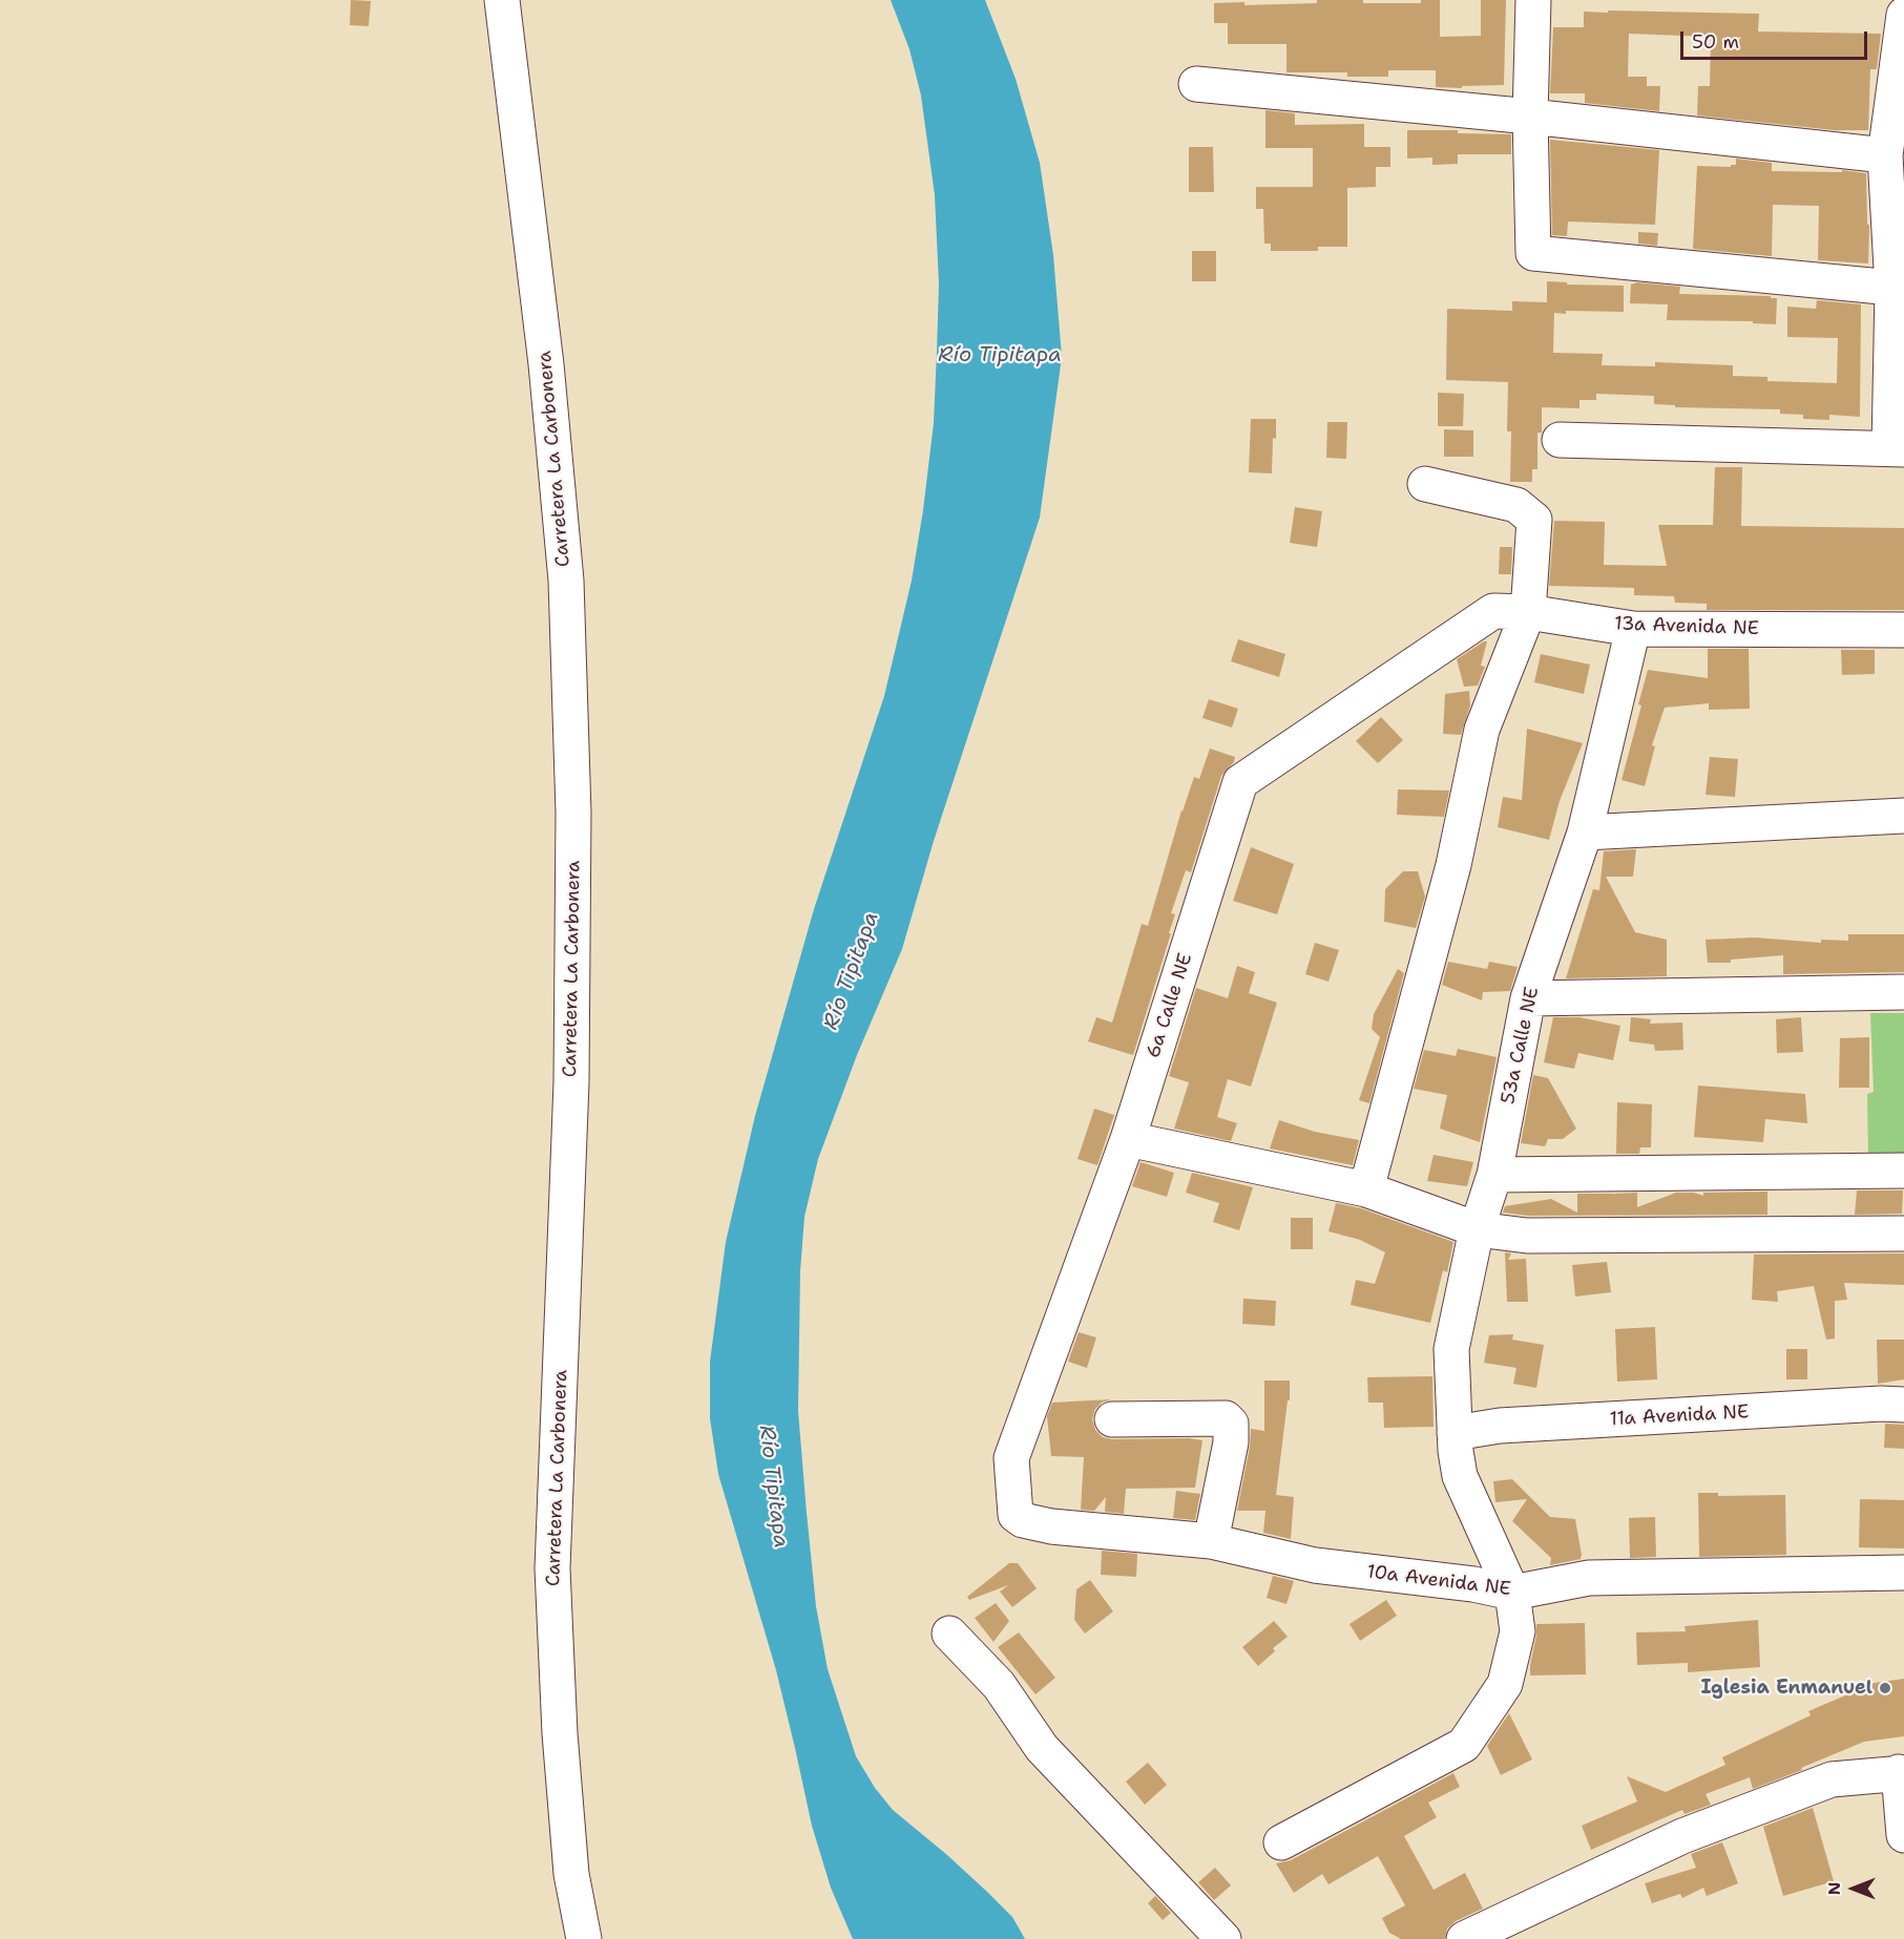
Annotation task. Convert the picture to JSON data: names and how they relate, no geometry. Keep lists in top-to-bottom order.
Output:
{
  "streets": {
    "street": [
      "Carretera La Carbonera",
      "13a Avenida NE",
      "6a Calle NE",
      "53a Calle NE",
      "11a Avenida NE",
      "10a Avenida NE"
    ]
  },
  "crossings": [
    ["13a Avenida NE", "6a Calle NE"],
    ["13a Avenida NE", "53a Calle NE"],
    ["6a Calle NE", "10a Avenida NE"],
    ["53a Calle NE", "11a Avenida NE"],
    ["53a Calle NE", "10a Avenida NE"]
  ],
  "water": ["Río Tipitapa"],
  "places": ["Iglesia Enmanuel"],
  "scale_bar": "50 m",
  "north": "left"
}
